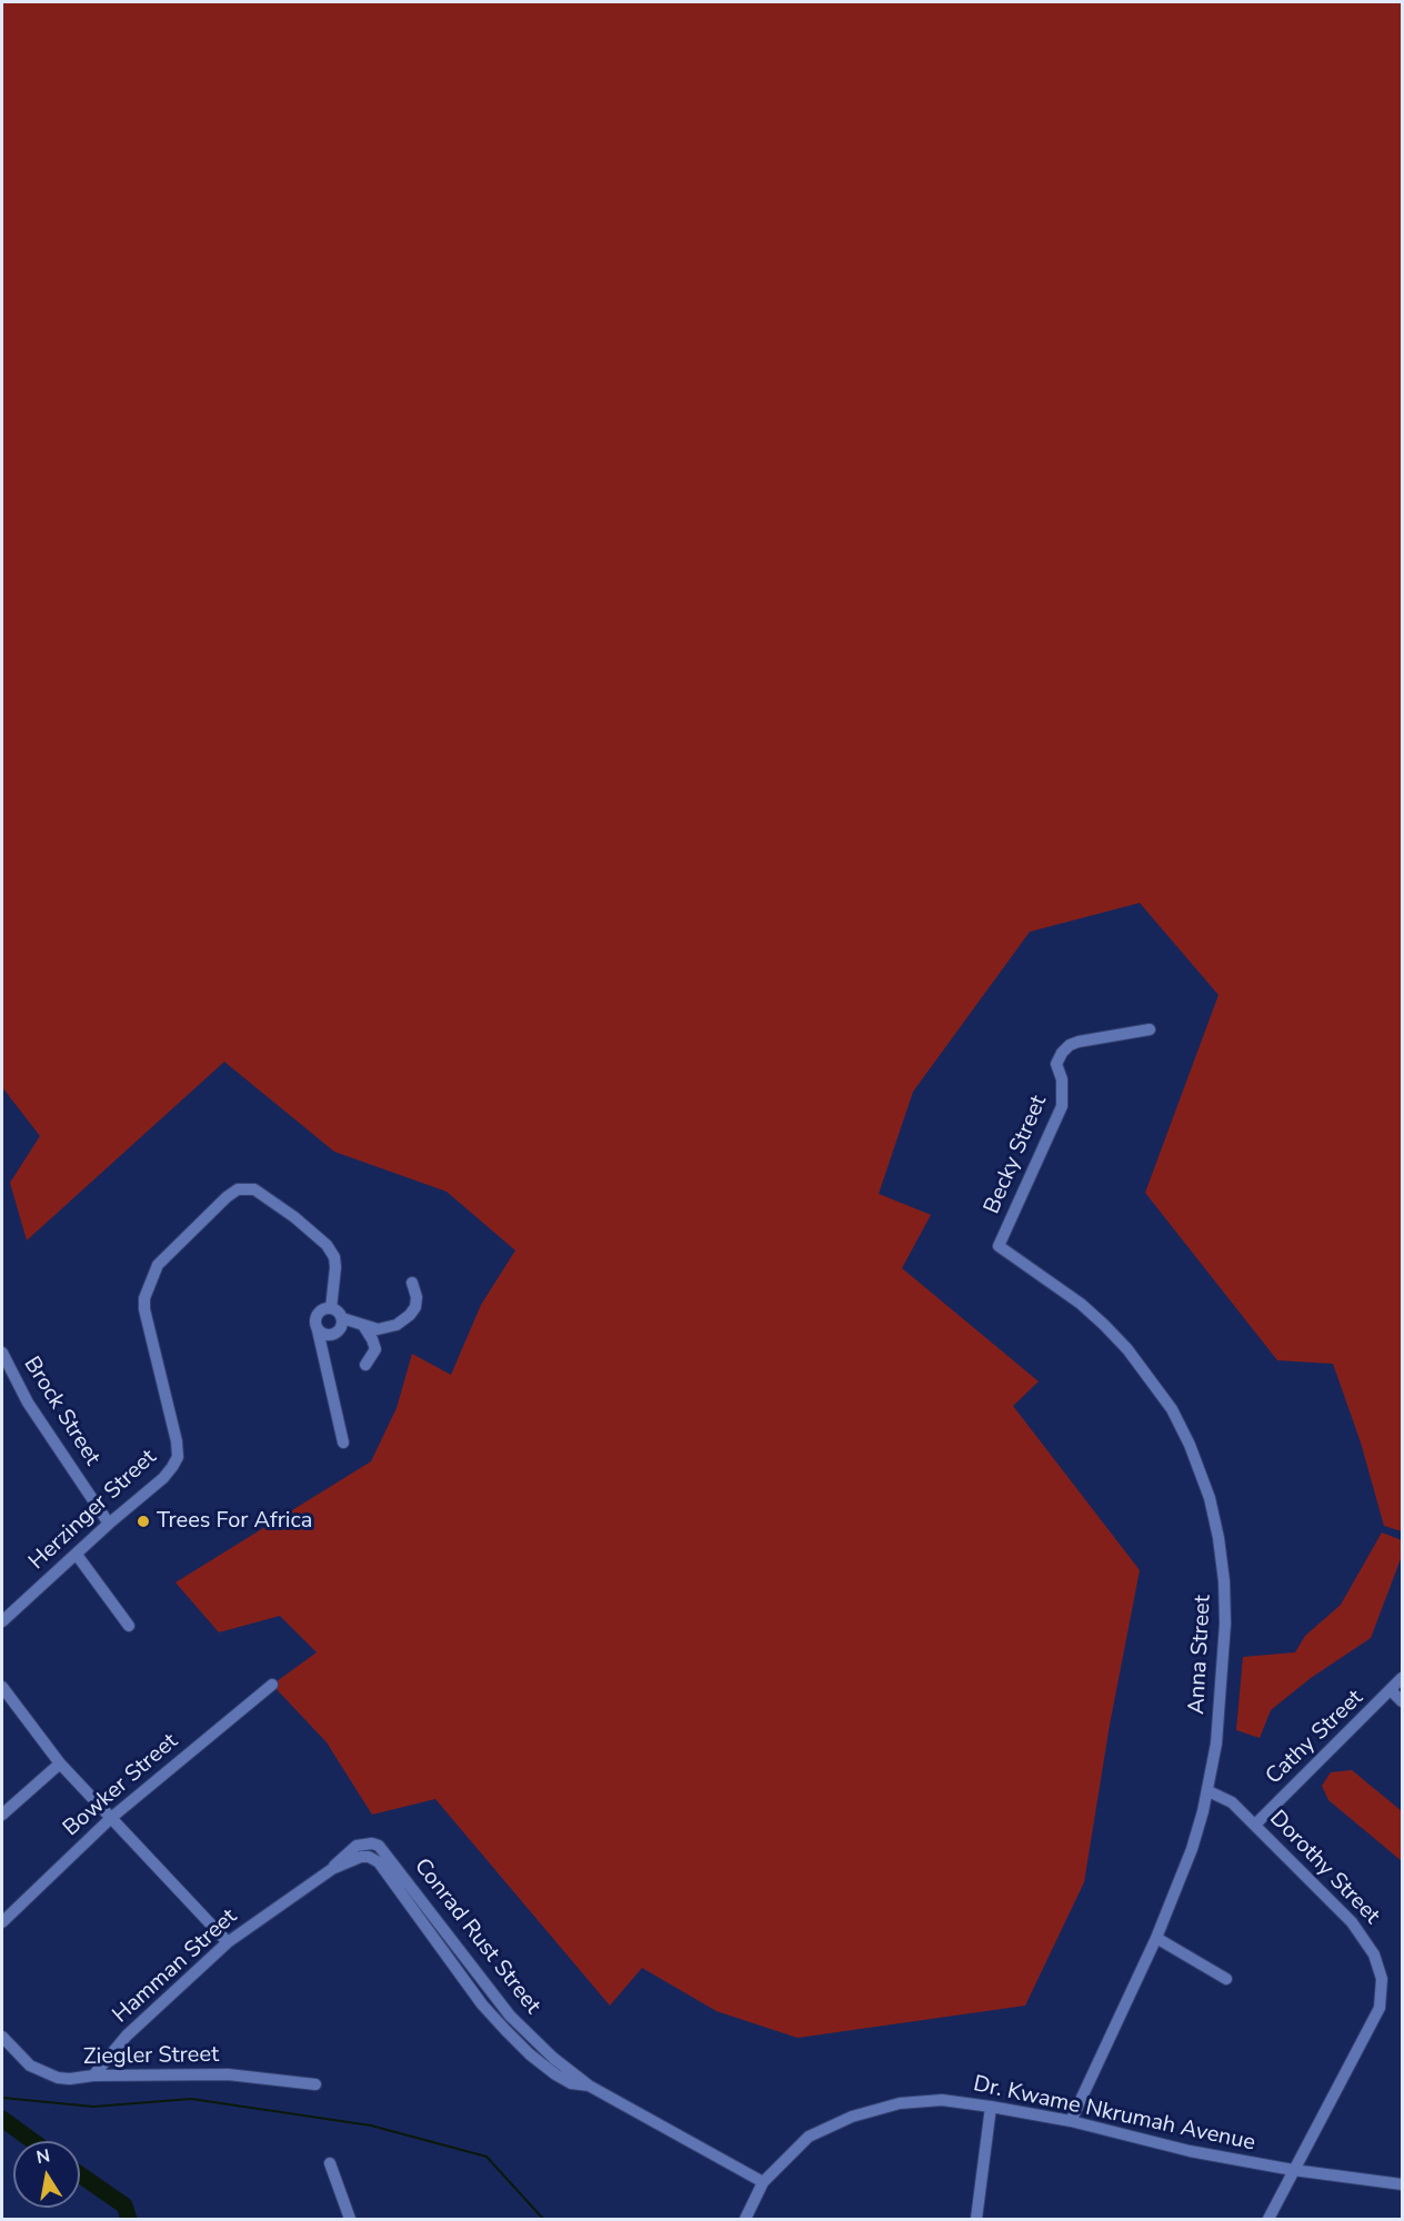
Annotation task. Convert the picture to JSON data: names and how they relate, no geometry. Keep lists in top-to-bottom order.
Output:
{
  "streets": {
    "street": [
      "Becky Street",
      "Brock Street",
      "Herzinger Street",
      "Anna Street",
      "Cathy Street",
      "Bowker Street",
      "Dorothy Street",
      "Conrad Rust Street",
      "Hamman Street",
      "Ziegler Street",
      "Dr. Kwame Nkrumah Avenue"
    ]
  },
  "crossings": [
    ["Becky Street", "Anna Street"],
    ["Brock Street", "Herzinger Street"],
    ["Anna Street", "Dorothy Street"],
    ["Anna Street", "Dr. Kwame Nkrumah Avenue"],
    ["Cathy Street", "Dorothy Street"],
    ["Dorothy Street", "Dr. Kwame Nkrumah Avenue"],
    ["Conrad Rust Street", "Hamman Street"],
    ["Conrad Rust Street", "Dr. Kwame Nkrumah Avenue"],
    ["Hamman Street", "Ziegler Street"]
  ],
  "places": ["Trees For Africa"],
  "north": "top"
}
